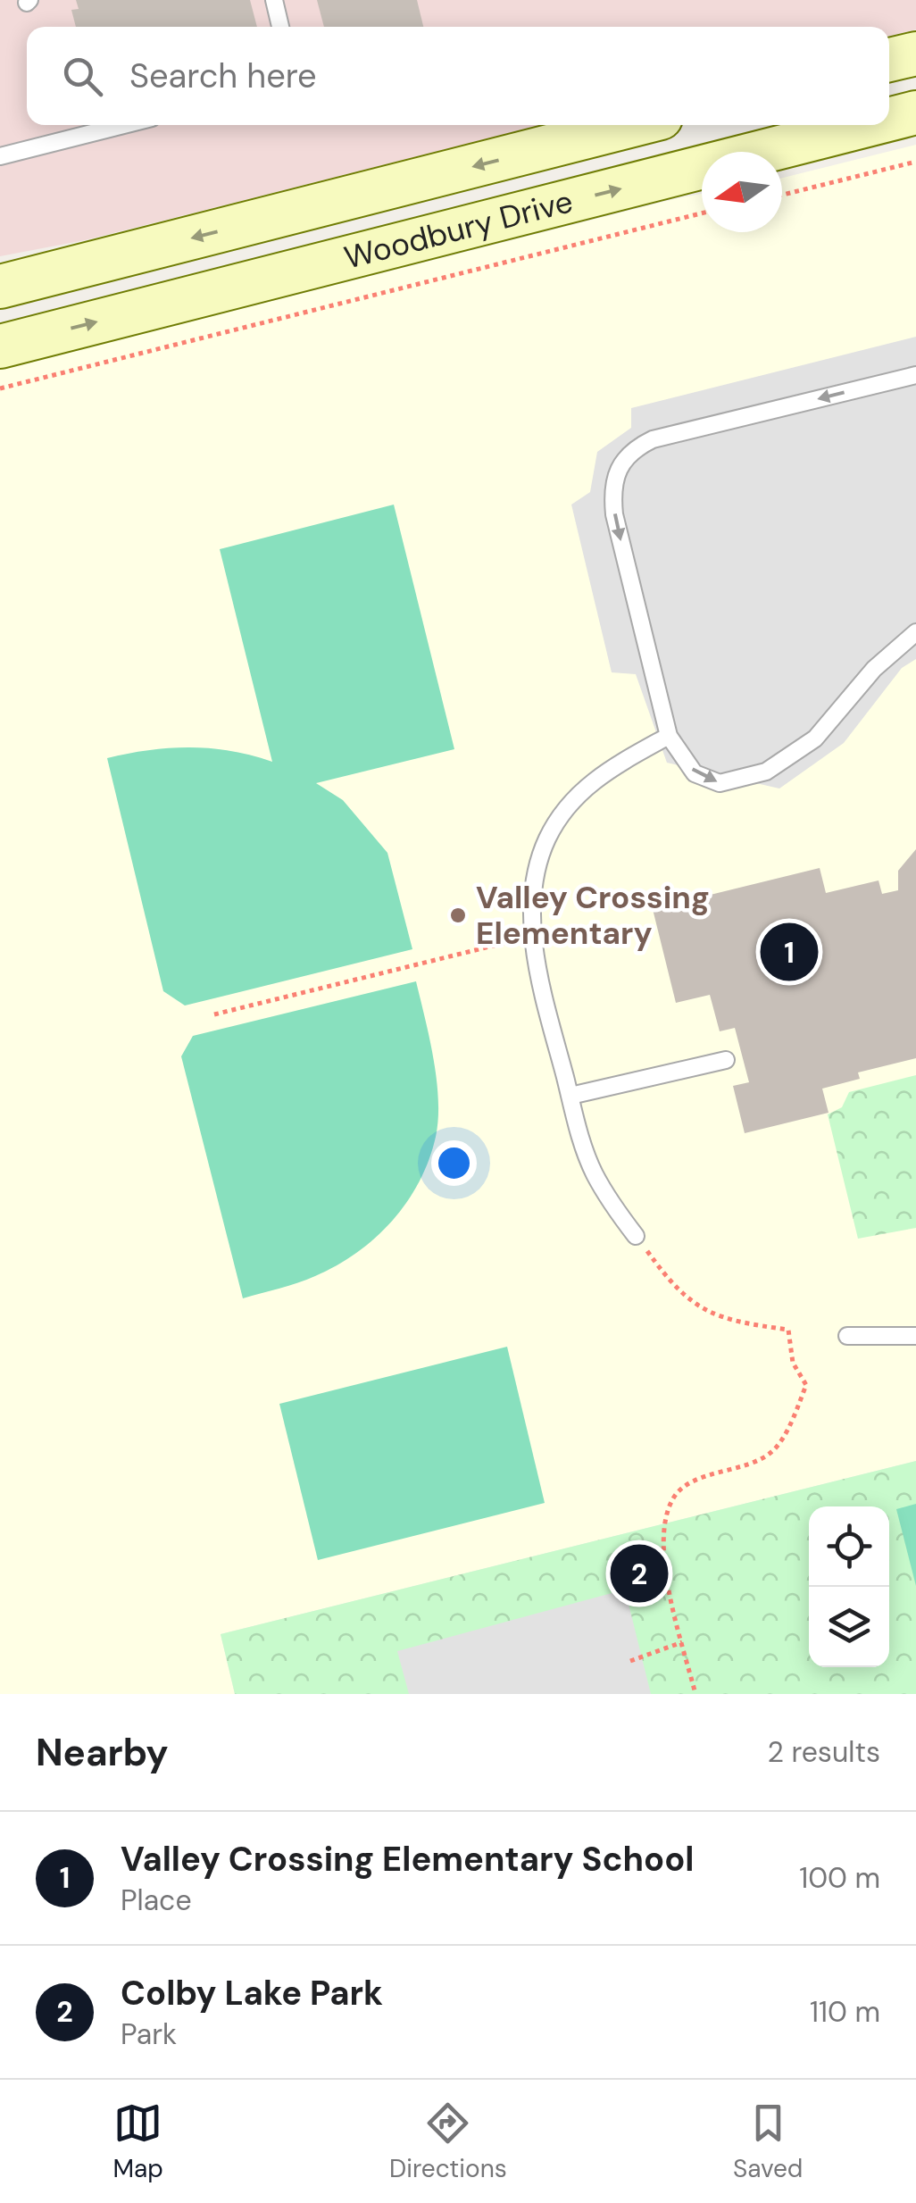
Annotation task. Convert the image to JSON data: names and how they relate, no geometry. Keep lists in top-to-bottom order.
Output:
{
  "streets": {
    "main road": ["Woodbury Drive"]
  },
  "places": ["Valley Crossing Elementary"],
  "north": "left",
  "page": {
    "search": "Search here",
    "pins": ["1", "2"],
    "heading": ["Nearby", "2 results"],
    "list": [
      {
        "mark": "1",
        "name": "Valley Crossing Elementary School",
        "note": "Place",
        "value": "100 m"
      },
      {
        "mark": "2",
        "name": "Colby Lake Park",
        "note": "Park",
        "value": "110 m"
      }
    ],
    "nav": ["Map", "Directions", "Saved"]
  }
}
